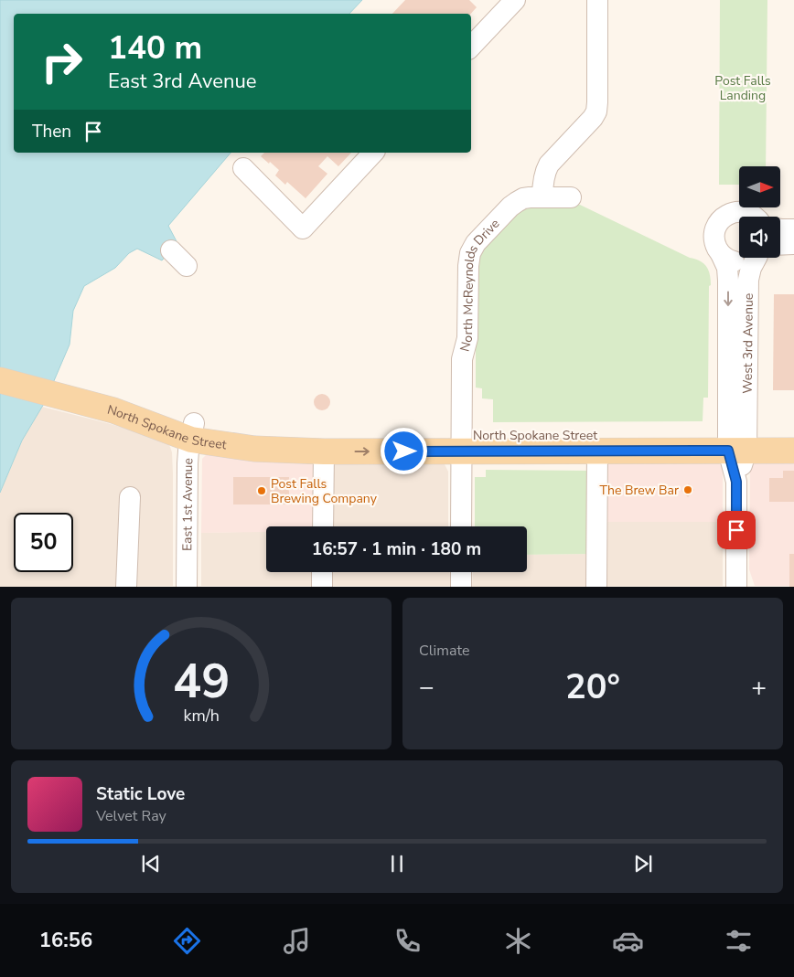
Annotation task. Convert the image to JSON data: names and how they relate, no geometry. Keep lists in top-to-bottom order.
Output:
{
  "streets": {
    "main road": ["North Spokane Street"],
    "street": ["North McReynolds Drive", "West 3rd Avenue", "East 1st Avenue"]
  },
  "crossings": [
    ["North McReynolds Drive", "North Spokane Street"],
    ["West 3rd Avenue", "North Spokane Street"],
    ["North Spokane Street", "East 1st Avenue"]
  ],
  "parks": ["Post Falls Landing"],
  "places": ["The Brew Bar", "Post Falls Brewing Company"],
  "north": "right",
  "page": {
    "turn": ["140 m", "East 3rd Avenue"],
    "then": "Then",
    "limit": "50",
    "trip": "16:57 · 1 min · 180 m",
    "tile": "Climate",
    "heat": ["−", "20°", "+"],
    "song": ["Static Love", "Velvet Ray"],
    "tabs": "16:56",
    "gauge": ["49", "km/h"]
  }
}
